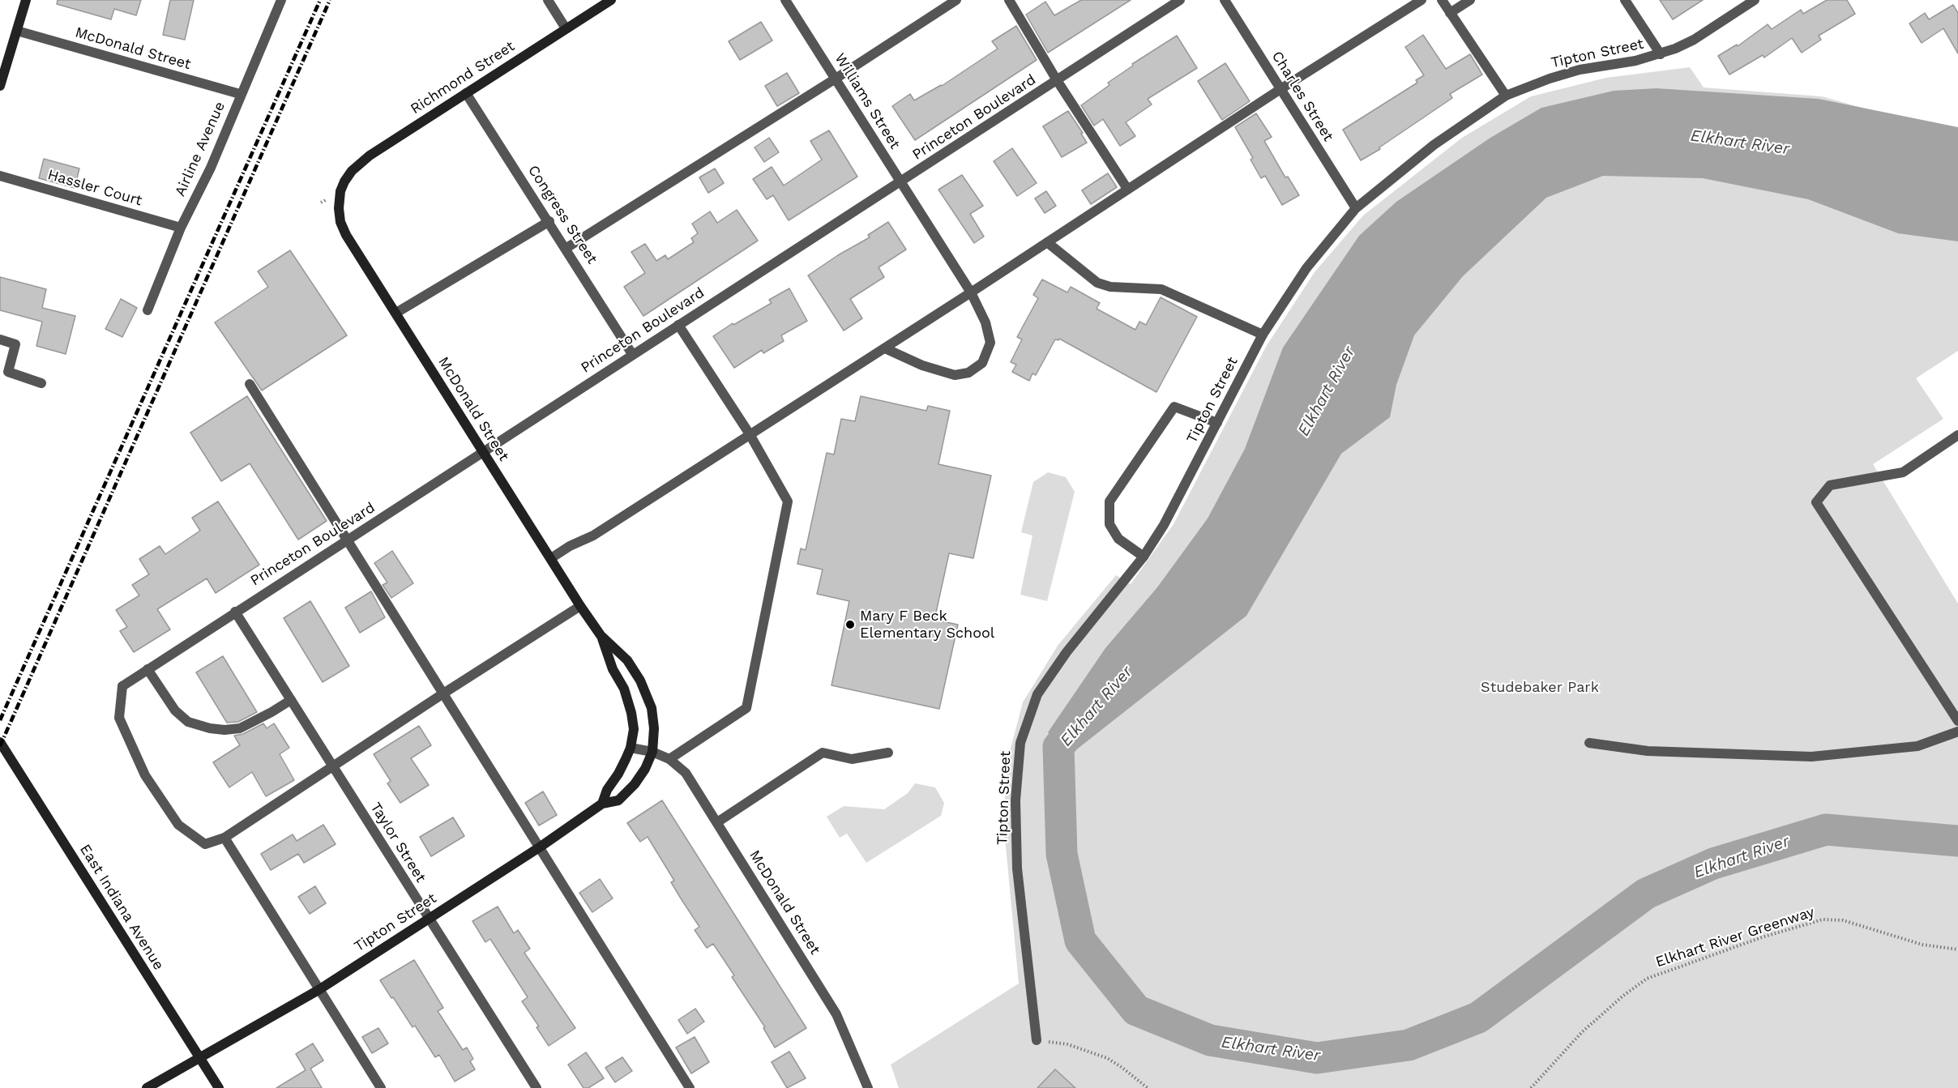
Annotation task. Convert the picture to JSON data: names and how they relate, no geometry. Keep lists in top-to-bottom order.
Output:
{
  "streets": {
    "street": [
      "McDonald Street",
      "Tipton Street",
      "Richmond Street",
      "Charles Street",
      "Williams Street",
      "Princeton Boulevard",
      "Airline Avenue",
      "Hassler Court",
      "Congress Street",
      "Taylor Street",
      "East Indiana Avenue"
    ],
    "path": ["Elkhart River Greenway"]
  },
  "crossings": [
    ["McDonald Street", "Tipton Street"],
    ["McDonald Street", "Richmond Street"],
    ["McDonald Street", "Princeton Boulevard"],
    ["McDonald Street", "Airline Avenue"],
    ["Tipton Street", "Charles Street"],
    ["Tipton Street", "Taylor Street"],
    ["Tipton Street", "East Indiana Avenue"],
    ["Richmond Street", "Congress Street"],
    ["Williams Street", "Princeton Boulevard"],
    ["Princeton Boulevard", "Congress Street"],
    ["Princeton Boulevard", "Taylor Street"],
    ["Airline Avenue", "Hassler Court"]
  ],
  "water": ["Elkhart River"],
  "parks": ["Studebaker Park"],
  "places": ["Mary F Beck Elementary School"]
}
